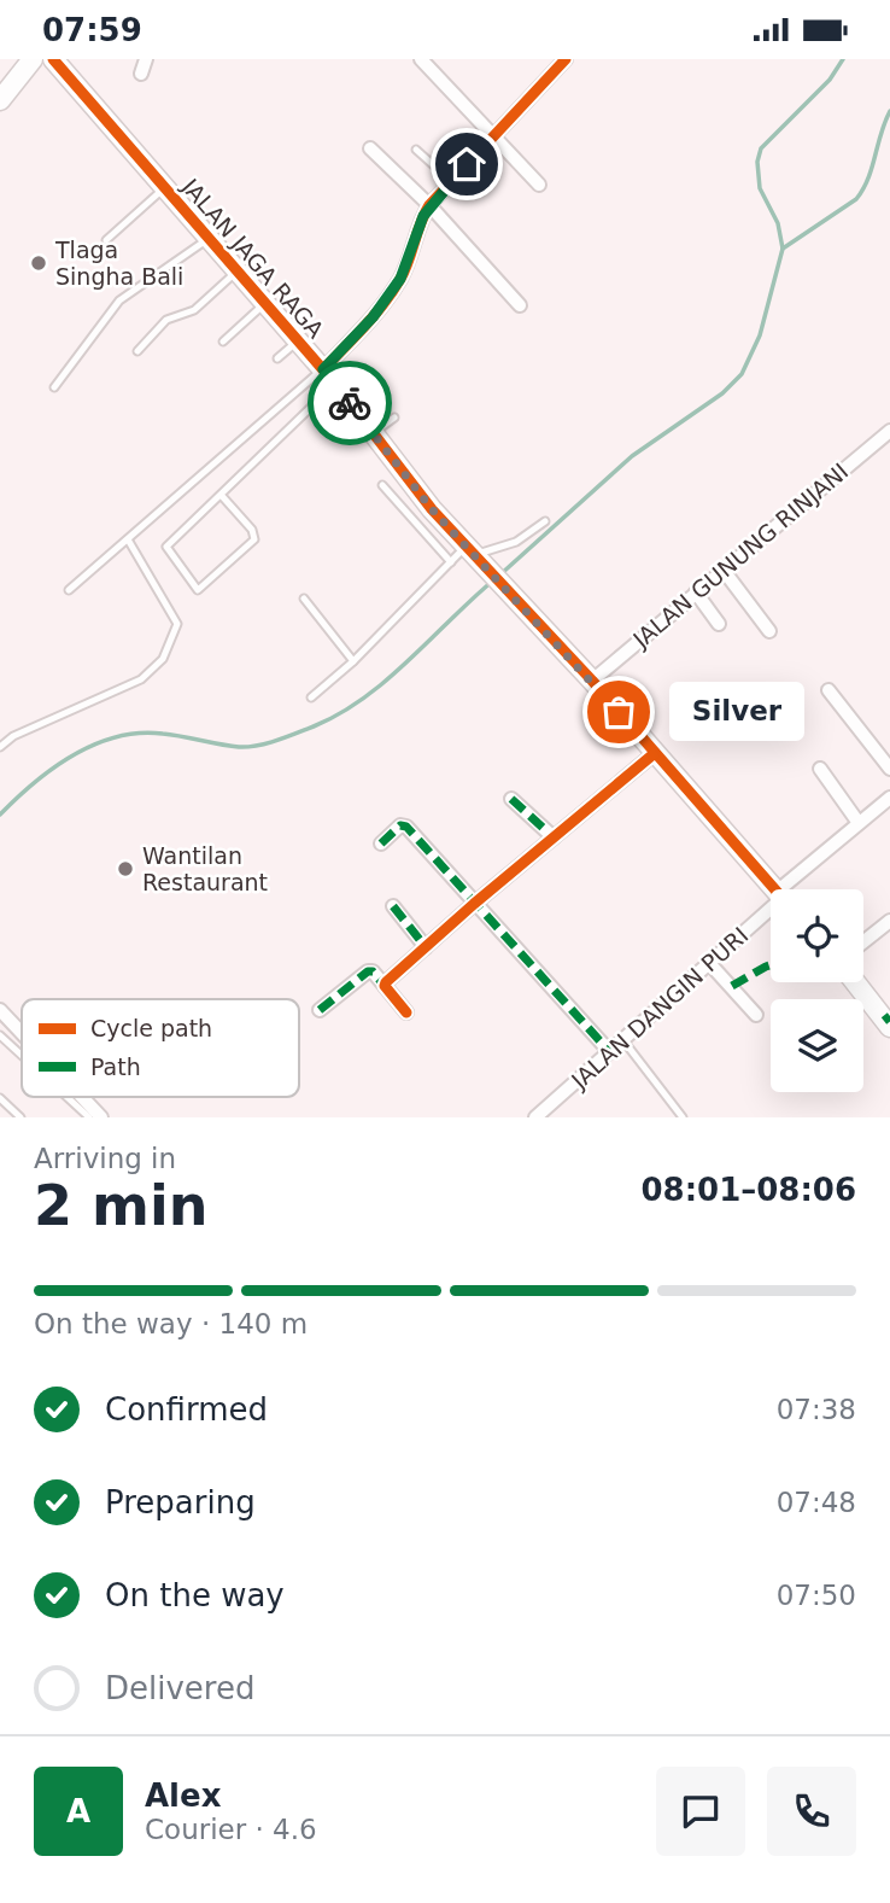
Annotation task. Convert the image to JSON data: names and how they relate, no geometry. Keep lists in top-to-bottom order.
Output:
{
  "streets": {
    "street": ["JALAN JAGA RAGA", "JALAN GUNUNG RINJANI", "JALAN DANGIN PURI"]
  },
  "crossings": [
    ["JALAN JAGA RAGA", "JALAN GUNUNG RINJANI"]
  ],
  "places": ["Tlaga Singha Bali", "Silver", "Wantilan Restaurant"],
  "legend": ["Cycle path", "Path"],
  "page": {
    "status": "07:59",
    "bubble": "Silver",
    "heading": ["2 min", "Arriving in", "08:01–08:06"],
    "panel": ["Alex", "Courier · 4.6"],
    "bar": "On the way · 140 m",
    "list": [
      ["Confirmed", "07:38"],
      ["Preparing", "07:48"],
      ["On the way", "07:50"],
      "Delivered"
    ],
    "round": "A"
  }
}
